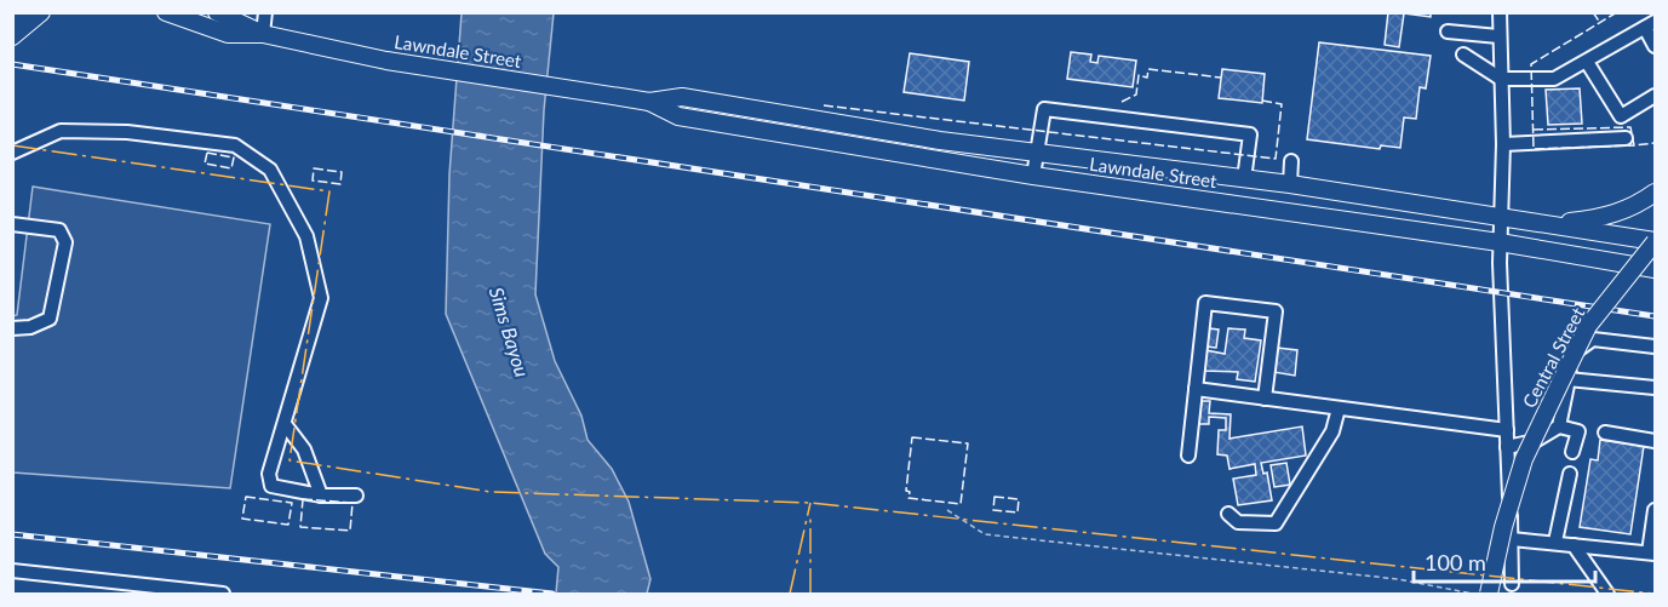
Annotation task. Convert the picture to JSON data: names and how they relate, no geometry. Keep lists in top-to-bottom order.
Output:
{
  "streets": {
    "main road": ["Lawndale Street", "Central Street"]
  },
  "crossings": [
    ["Lawndale Street", "Central Street"]
  ],
  "water": ["Sims Bayou"],
  "scale_bar": "100 m"
}
